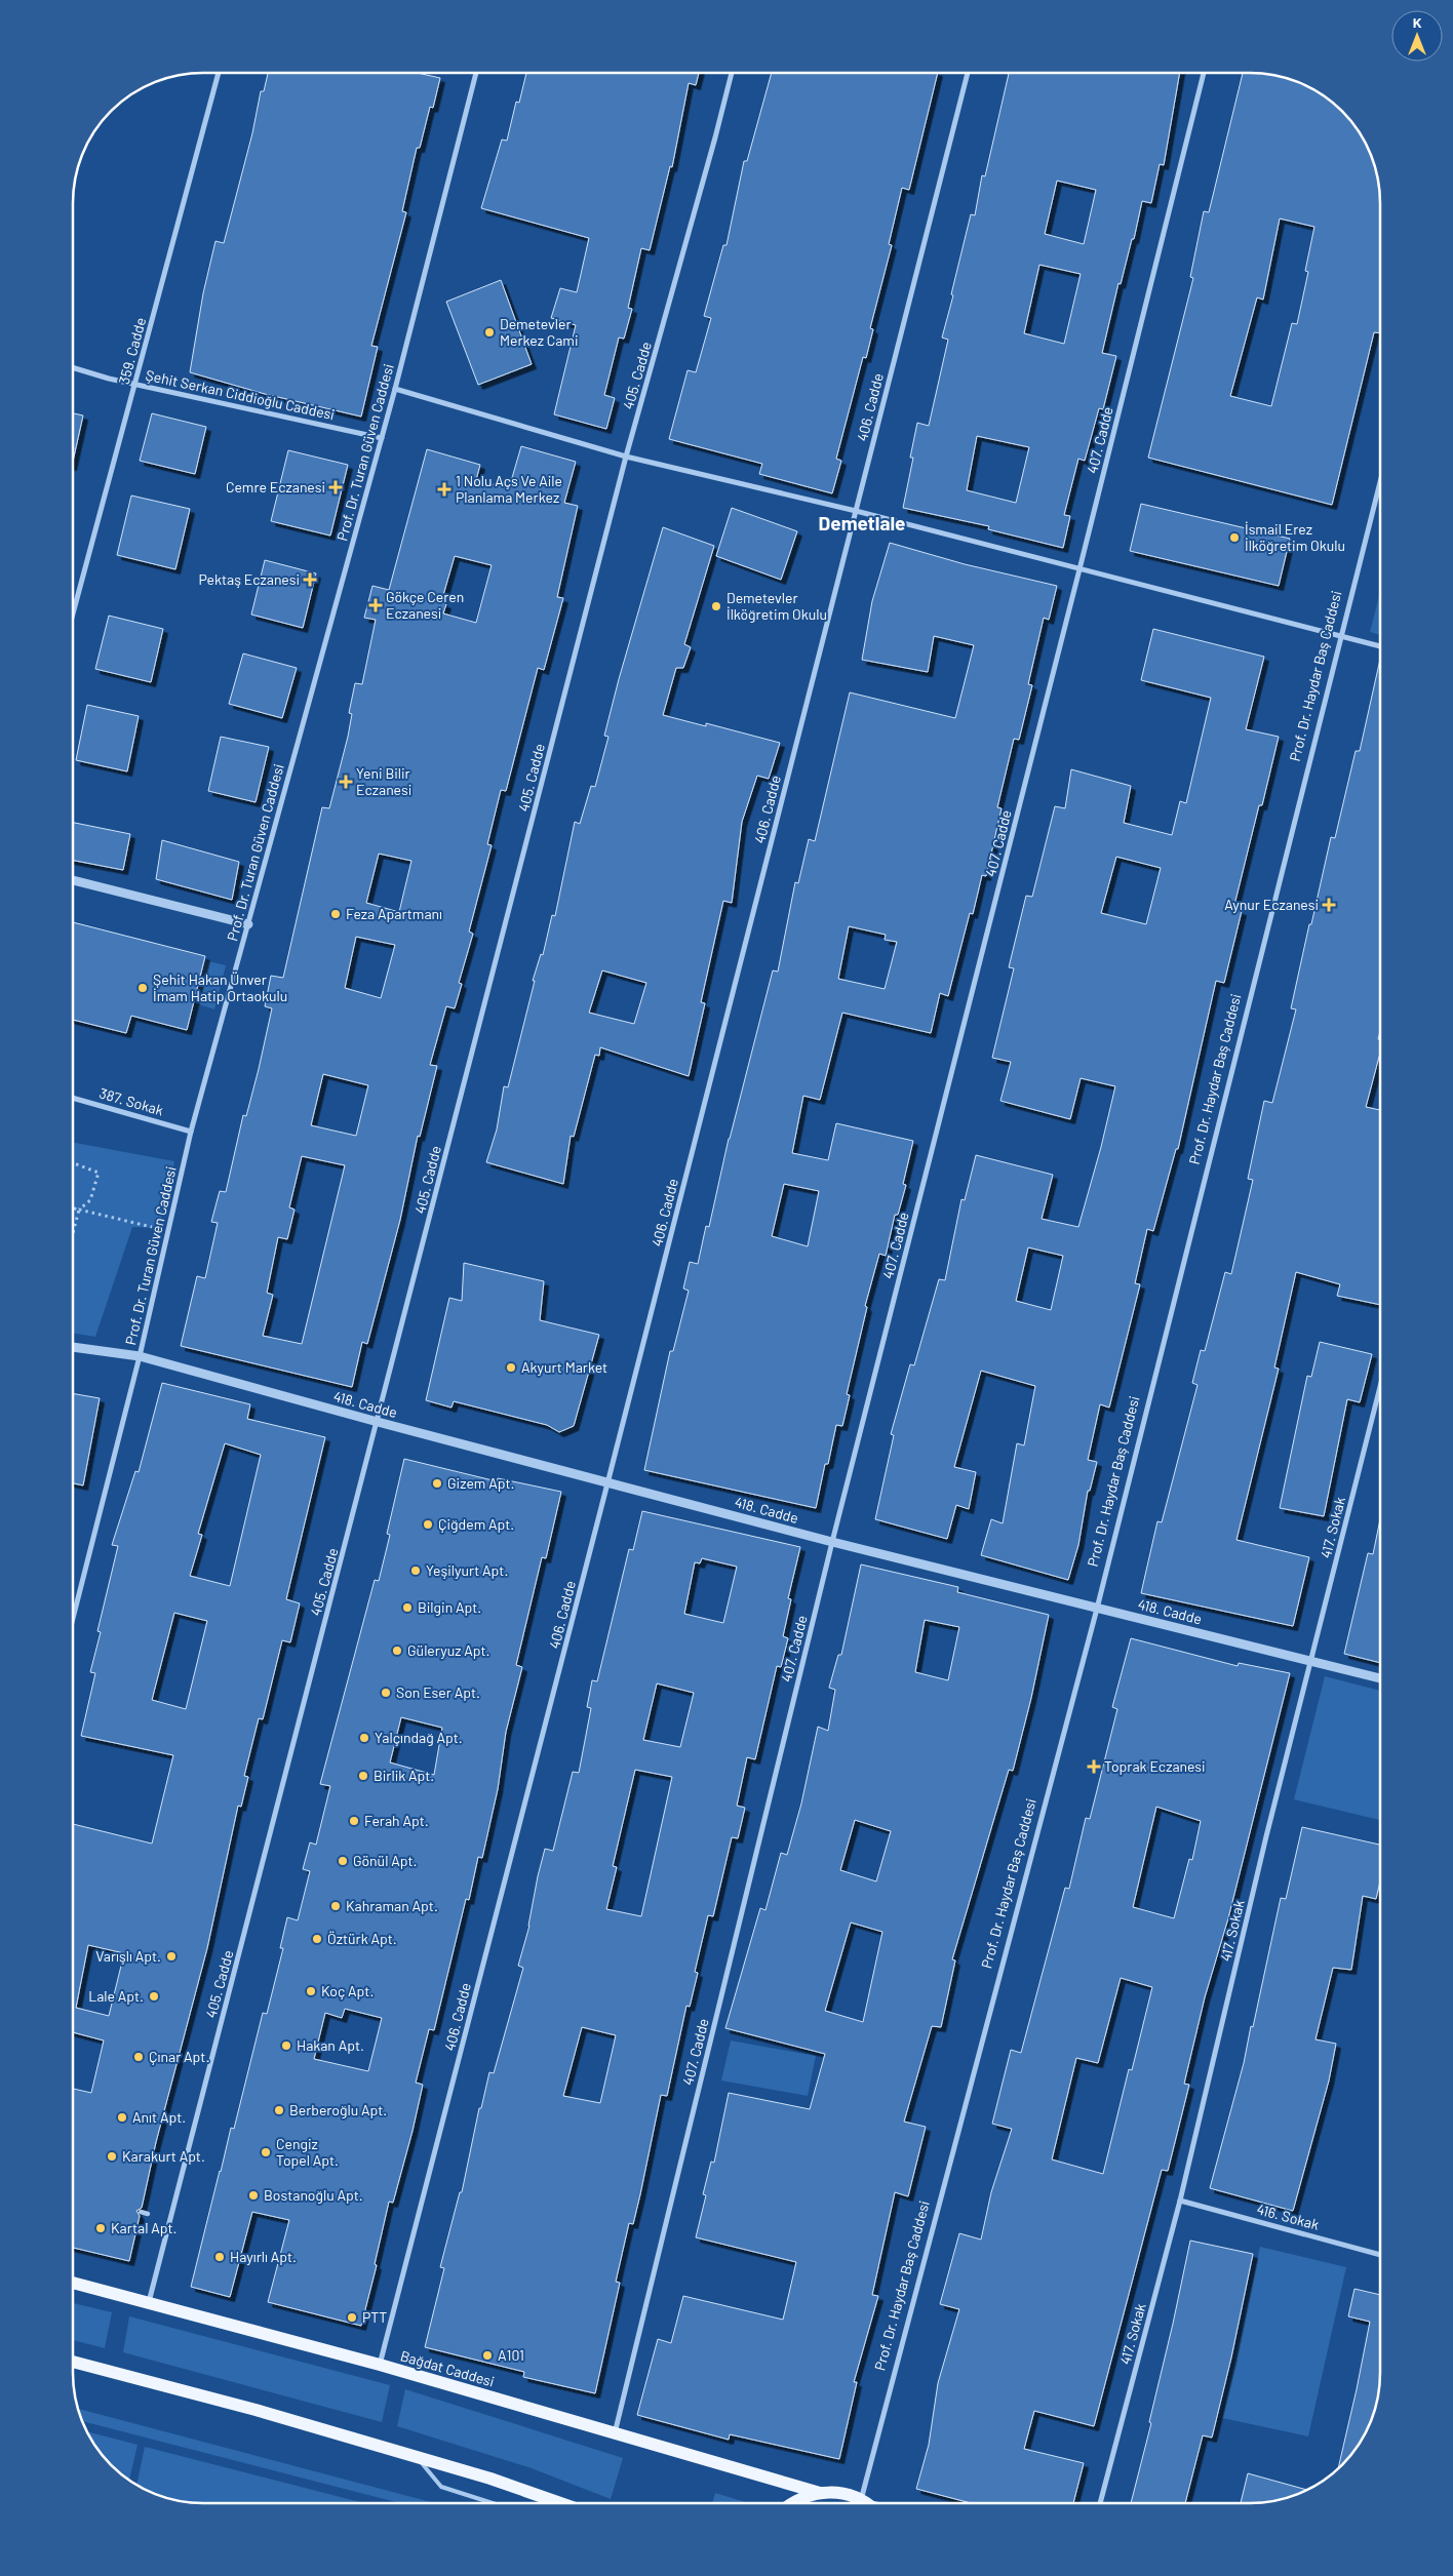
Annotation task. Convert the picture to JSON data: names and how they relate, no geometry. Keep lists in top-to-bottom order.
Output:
{
  "streets": {
    "main road": ["Bağdat Caddesi"],
    "street": [
      "359. Cadde",
      "405. Cadde",
      "Şehit Serkan Ciddioğlu Caddesi",
      "406. Cadde",
      "407. Cadde",
      "Prof. Dr. Turan Güven Caddesi",
      "Prof. Dr. Haydar Baş Caddesi",
      "387. Sokak",
      "418. Cadde",
      "417. Sokak",
      "416. Sokak"
    ]
  },
  "crossings": [
    ["359. Cadde", "Şehit Serkan Ciddioğlu Caddesi"],
    ["405. Cadde", "418. Cadde"],
    ["405. Cadde", "Bağdat Caddesi"],
    ["Şehit Serkan Ciddioğlu Caddesi", "Prof. Dr. Turan Güven Caddesi"],
    ["406. Cadde", "418. Cadde"],
    ["406. Cadde", "Bağdat Caddesi"],
    ["407. Cadde", "418. Cadde"],
    ["407. Cadde", "Bağdat Caddesi"],
    ["Prof. Dr. Turan Güven Caddesi", "387. Sokak"],
    ["Prof. Dr. Turan Güven Caddesi", "418. Cadde"],
    ["Prof. Dr. Haydar Baş Caddesi", "418. Cadde"],
    ["418. Cadde", "417. Sokak"],
    ["417. Sokak", "416. Sokak"]
  ],
  "districts": ["Demetlale"],
  "places": {
    "other": [
      "Demetevler Merkez Cami",
      "İsmail Erez İlköğretim Okulu",
      "Demetevler İlköğretim Okulu",
      "Feza Apartmanı",
      "Şehit Hakan Ünver İmam Hatip Ortaokulu",
      "Akyurt Market",
      "Gizem Apt.",
      "Çiğdem Apt.",
      "Yeşilyurt Apt.",
      "Bilgin Apt.",
      "Güleryuz Apt.",
      "Son Eser Apt.",
      "Yalçındağ Apt.",
      "Birlik Apt.",
      "Ferah Apt.",
      "Gönül Apt.",
      "Kahraman Apt.",
      "Öztürk Apt.",
      "Varışlı Apt.",
      "Koç Apt.",
      "Lale Apt.",
      "Hakan Apt.",
      "Çınar Apt.",
      "Berberoğlu Apt.",
      "Anıt Apt.",
      "Cengiz Topel Apt.",
      "Karakurt Apt.",
      "Bostanoğlu Apt.",
      "Kartal Apt.",
      "Hayırlı Apt.",
      "PTT",
      "A101"
    ],
    "health": [
      "Cemre Eczanesi",
      "1 Nolu Açs Ve Aile Planlama Merkez",
      "Pektaş Eczanesi",
      "Gökçe Ceren Eczanesi",
      "Yeni Bilir Eczanesi",
      "Aynur Eczanesi",
      "Toprak Eczanesi"
    ]
  },
  "north": "top"
}
